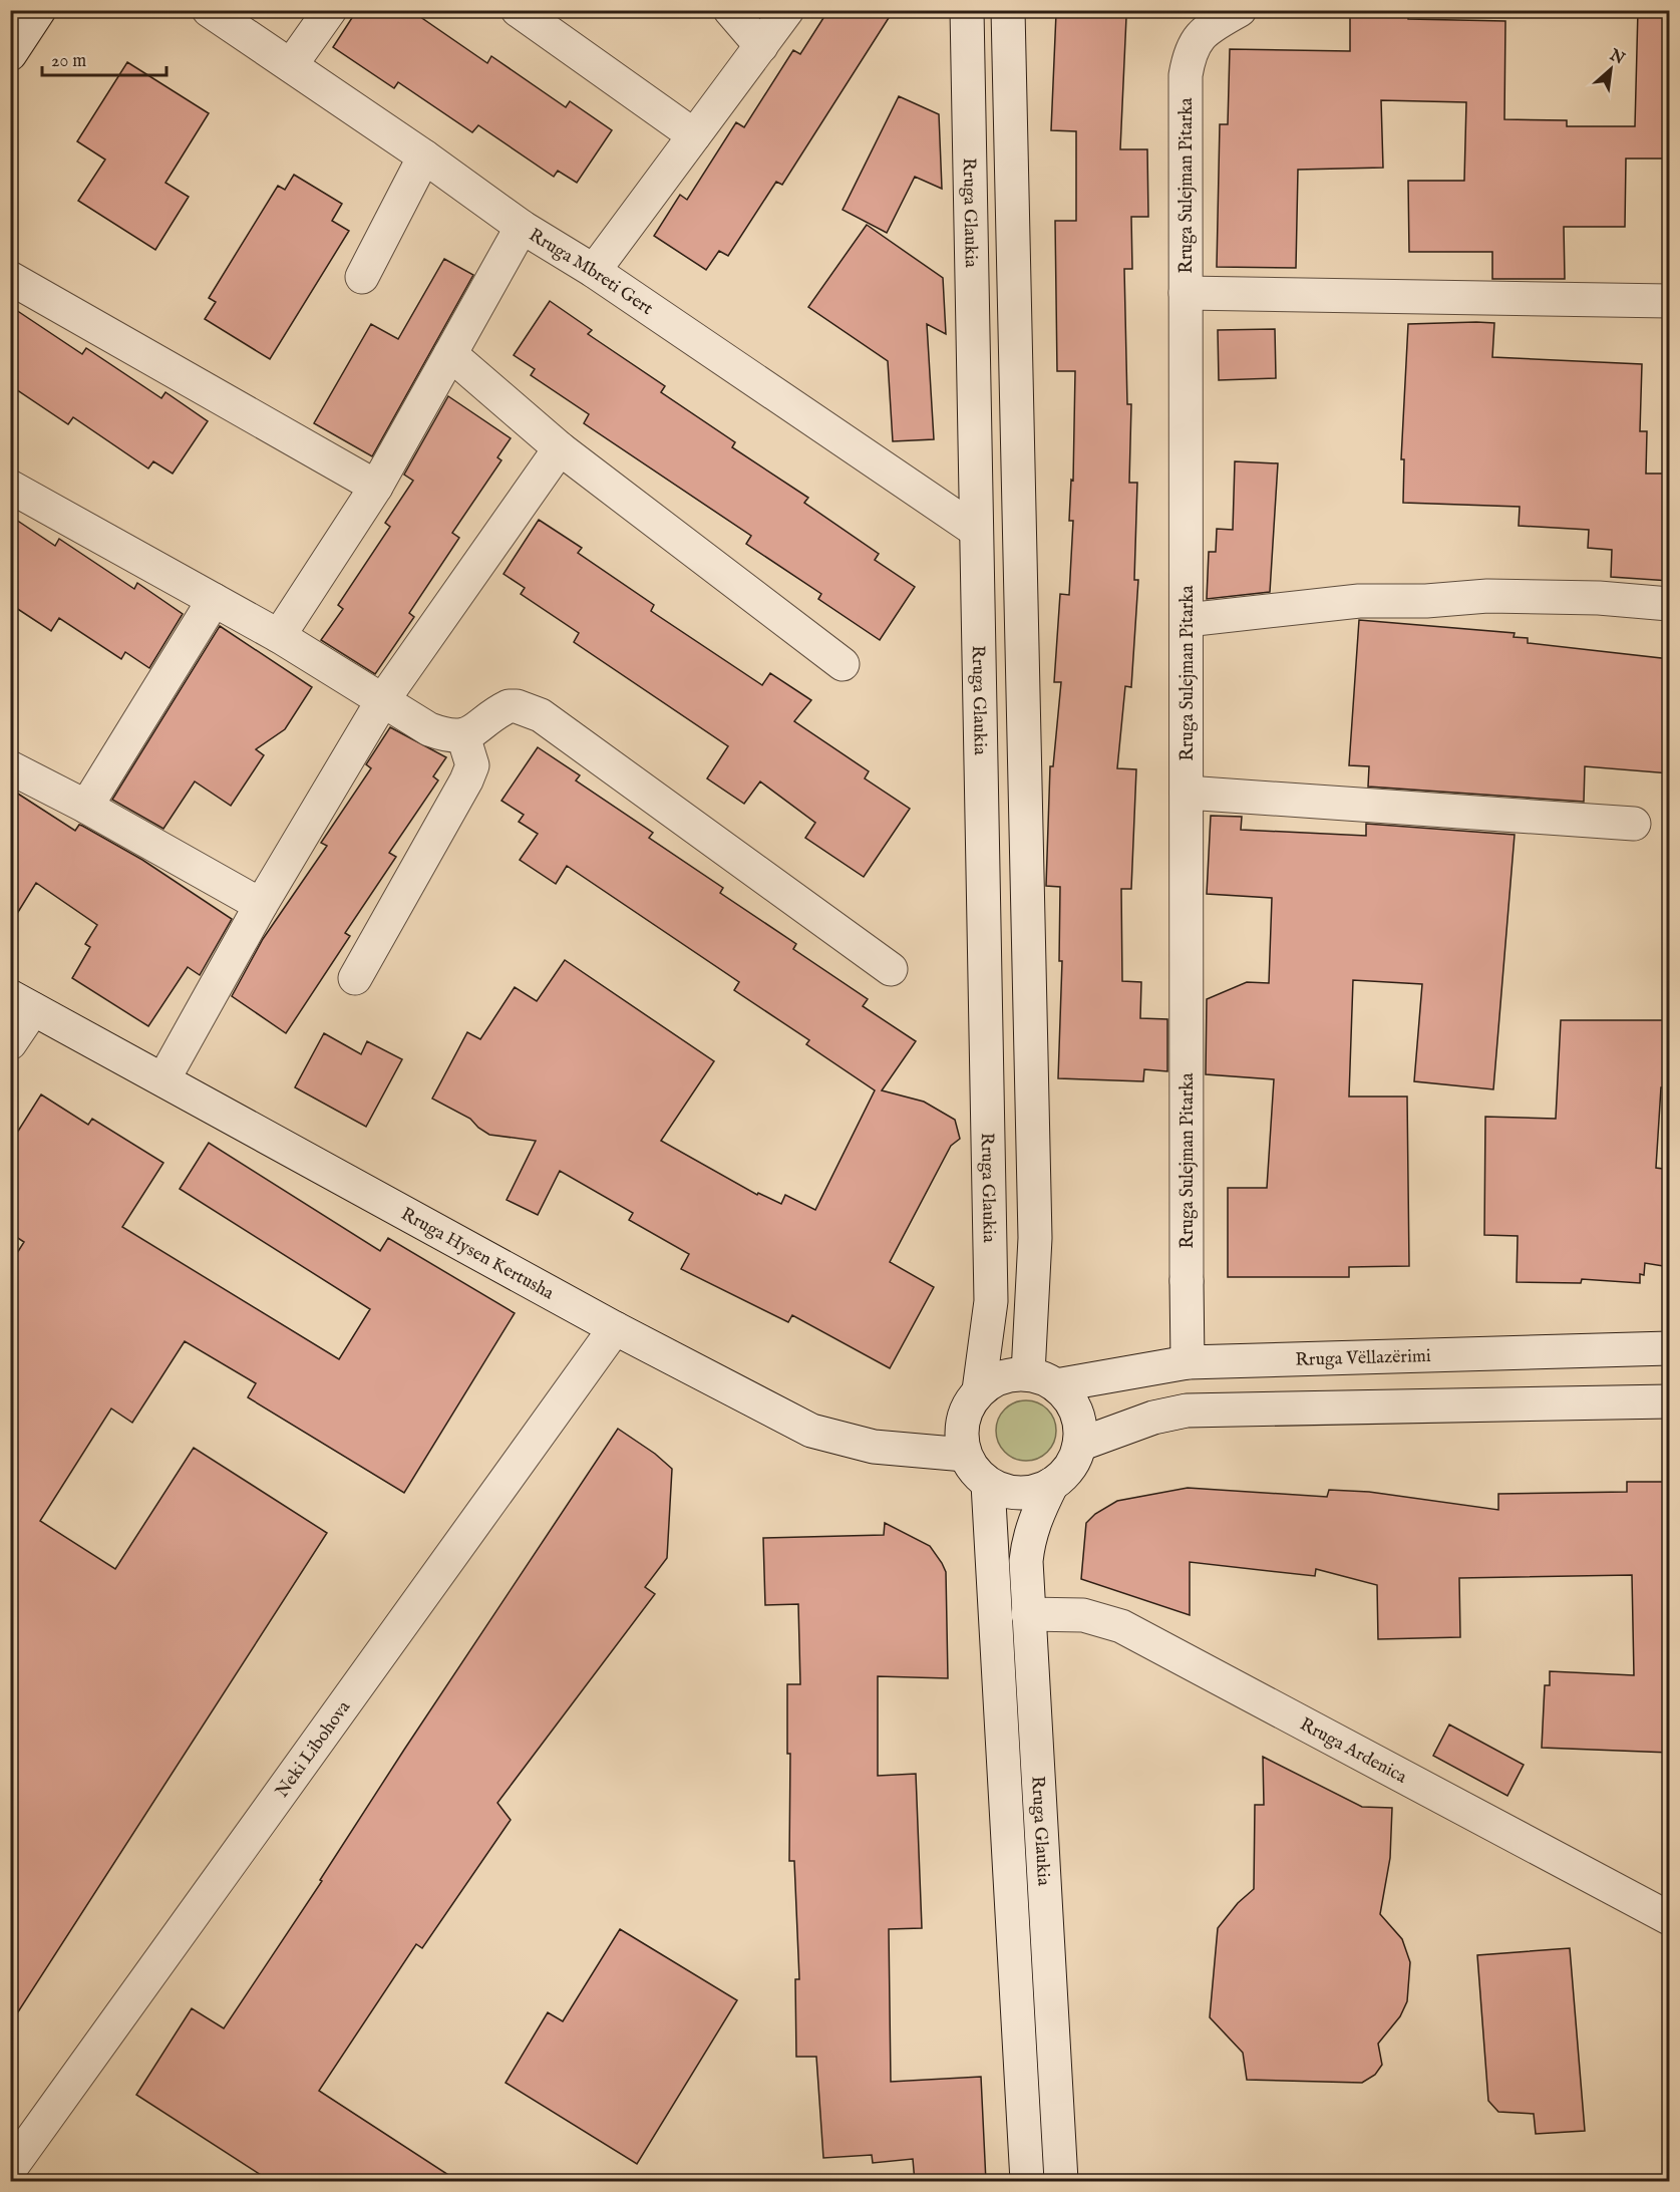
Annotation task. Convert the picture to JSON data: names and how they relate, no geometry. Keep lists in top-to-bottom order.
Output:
{
  "streets": {
    "street": [
      "Rruga Sulejman Pitarka",
      "Rruga Glaukia",
      "Rruga Mbreti Gert",
      "Rruga Hysen Kertusha",
      "Rruga Vëllazërimi",
      "Neki Libohova",
      "Rruga Ardenica"
    ]
  },
  "crossings": [
    ["Rruga Sulejman Pitarka", "Rruga Vëllazërimi"],
    ["Rruga Glaukia", "Rruga Mbreti Gert"],
    ["Rruga Glaukia", "Rruga Hysen Kertusha"],
    ["Rruga Glaukia", "Rruga Vëllazërimi"],
    ["Rruga Glaukia", "Rruga Ardenica"],
    ["Rruga Hysen Kertusha", "Rruga Vëllazërimi"],
    ["Rruga Hysen Kertusha", "Neki Libohova"]
  ],
  "scale_bar": "20 m",
  "north": "top right"
}
